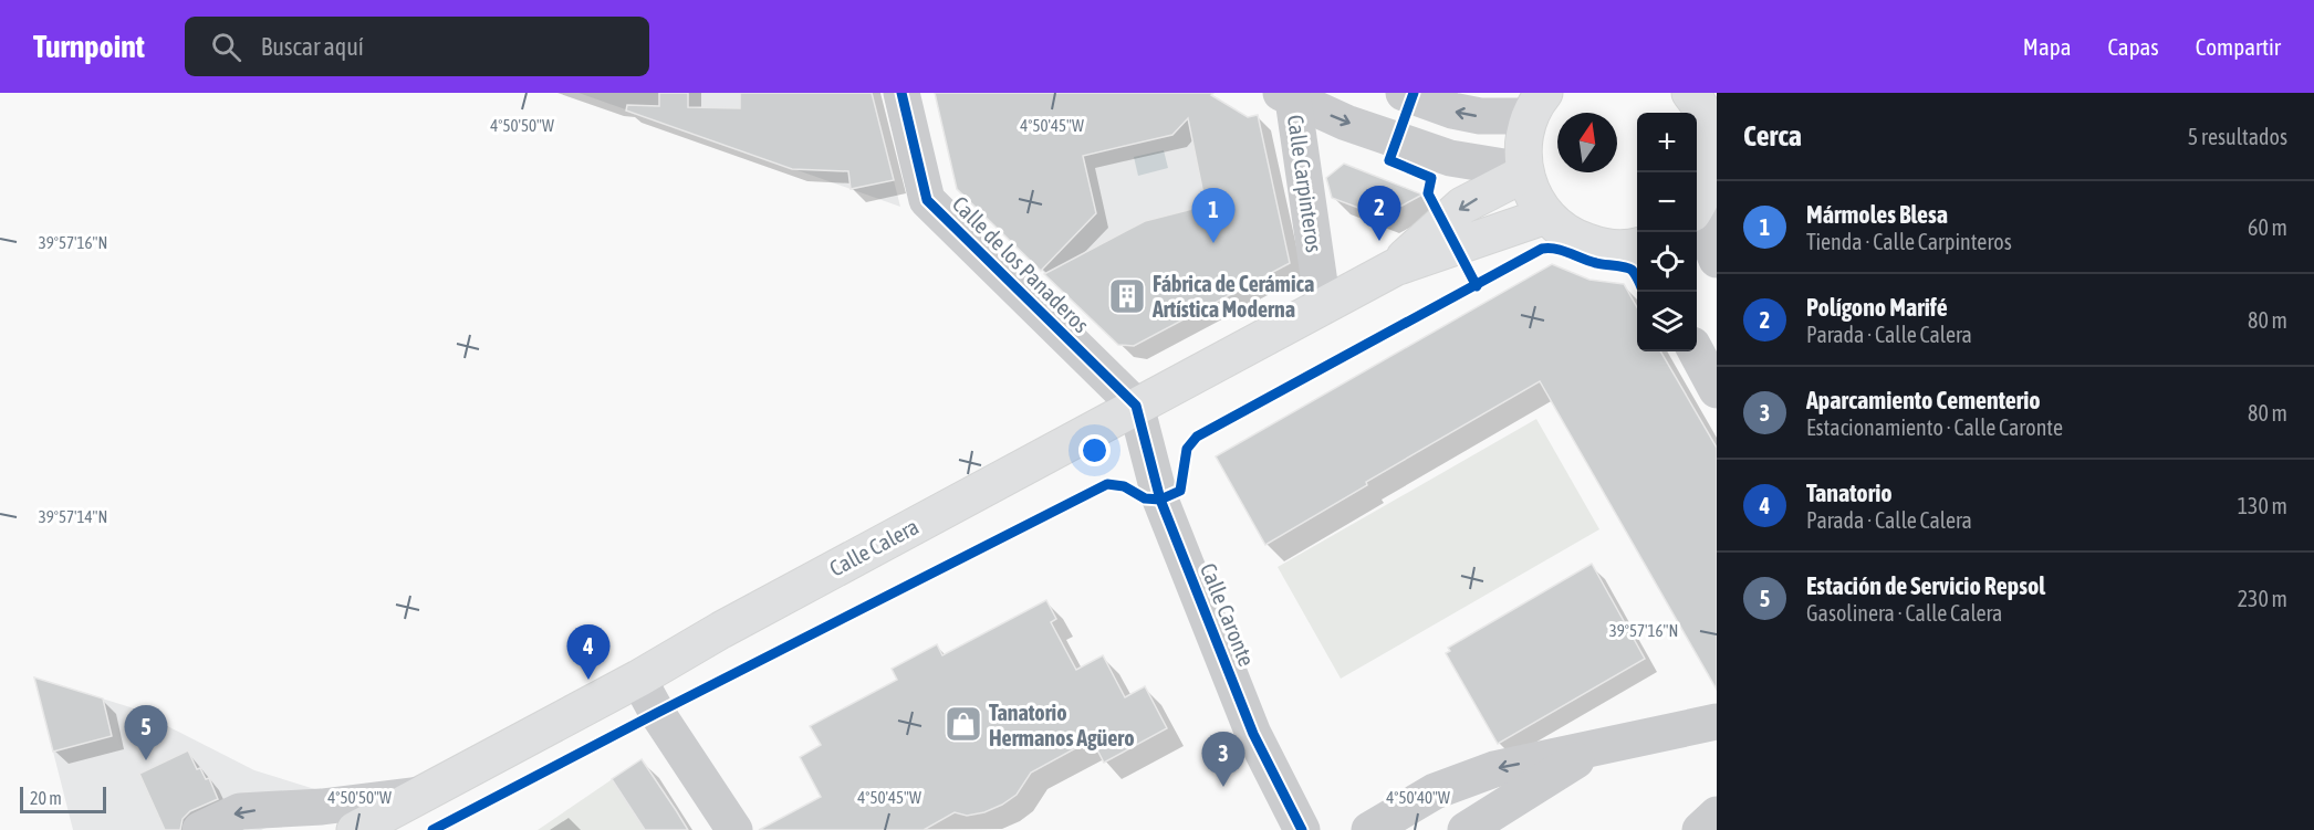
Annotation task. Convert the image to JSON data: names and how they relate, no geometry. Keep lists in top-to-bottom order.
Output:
{
  "streets": {
    "main road": ["Calle Calera"],
    "street": ["Calle Carpinteros", "Calle de los Panaderos", "Calle Caronte"]
  },
  "crossings": [
    ["Calle Carpinteros", "Calle Calera"],
    ["Calle de los Panaderos", "Calle Calera"],
    ["Calle de los Panaderos", "Calle Caronte"],
    ["Calle Calera", "Calle Caronte"]
  ],
  "places": {
    "building": ["Fábrica de Cerámica Artística Moderna"],
    "shop": ["Tanatorio Hermanos Agüero"]
  },
  "scale_bar": "20 m",
  "north": "top",
  "page": {
    "header": "Turnpoint",
    "search": "Buscar aquí",
    "nav": ["Mapa", "Capas", "Compartir"],
    "heading": ["Cerca", "5 resultados"],
    "map_buttons": ["+", "−"],
    "list": [
      {
        "mark": "1",
        "name": "Mármoles Blesa",
        "note": "Tienda · Calle Carpinteros",
        "value": "60 m"
      },
      {
        "mark": "2",
        "name": "Polígono Marifé",
        "note": "Parada · Calle Calera",
        "value": "80 m"
      },
      {
        "mark": "3",
        "name": "Aparcamiento Cementerio",
        "note": "Estacionamiento · Calle Caronte",
        "value": "80 m"
      },
      {
        "mark": "4",
        "name": "Tanatorio",
        "note": "Parada · Calle Calera",
        "value": "130 m"
      },
      {
        "mark": "5",
        "name": "Estación de Servicio Repsol",
        "note": "Gasolinera · Calle Calera",
        "value": "230 m"
      }
    ],
    "pins": [
      "2",
      "1",
      "4",
      "5",
      "3"
    ],
    "scale": "20 m"
  },
  "coordinates": [
    "4°50'50\"W",
    "4°50'45\"W",
    "39°57'16\"N",
    "39°57'14\"N",
    "4°50'40\"W"
  ]
}
